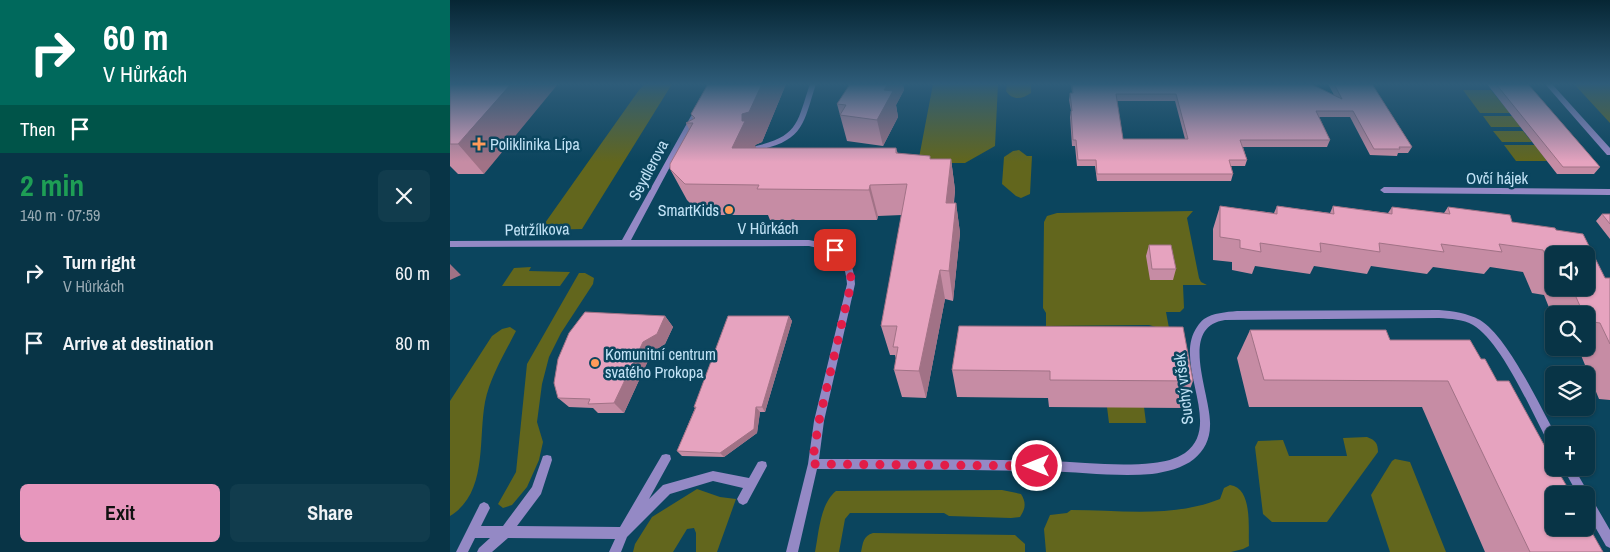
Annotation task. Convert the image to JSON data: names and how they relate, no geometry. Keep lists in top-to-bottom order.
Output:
{
  "streets": {
    "street": [
      "Seydlerova",
      "Ovčí hájek",
      "V Hůrkách",
      "Petržílkova",
      "Suchý vršek"
    ]
  },
  "crossings": [
    ["Seydlerova", "V Hůrkách"],
    ["Seydlerova", "Petržílkova"],
    ["V Hůrkách", "Petržílkova"],
    ["V Hůrkách", "Suchý vršek"]
  ],
  "places": {
    "health": ["Poliklinika Lípa"],
    "other": ["SmartKids", "Komunitní centrum svatého Prokopa"]
  },
  "page": {
    "turn": ["60 m", "V Hůrkách"],
    "then": "Then",
    "heading": ["2 min", "140 m · 07:59"],
    "list": [
      {
        "name": "Turn right",
        "note": "V Hůrkách",
        "value": "60 m"
      },
      {
        "name": "Arrive at destination",
        "value": "80 m"
      }
    ],
    "map_buttons": ["+", "−"],
    "buttons": ["Exit", "Share"]
  }
}
